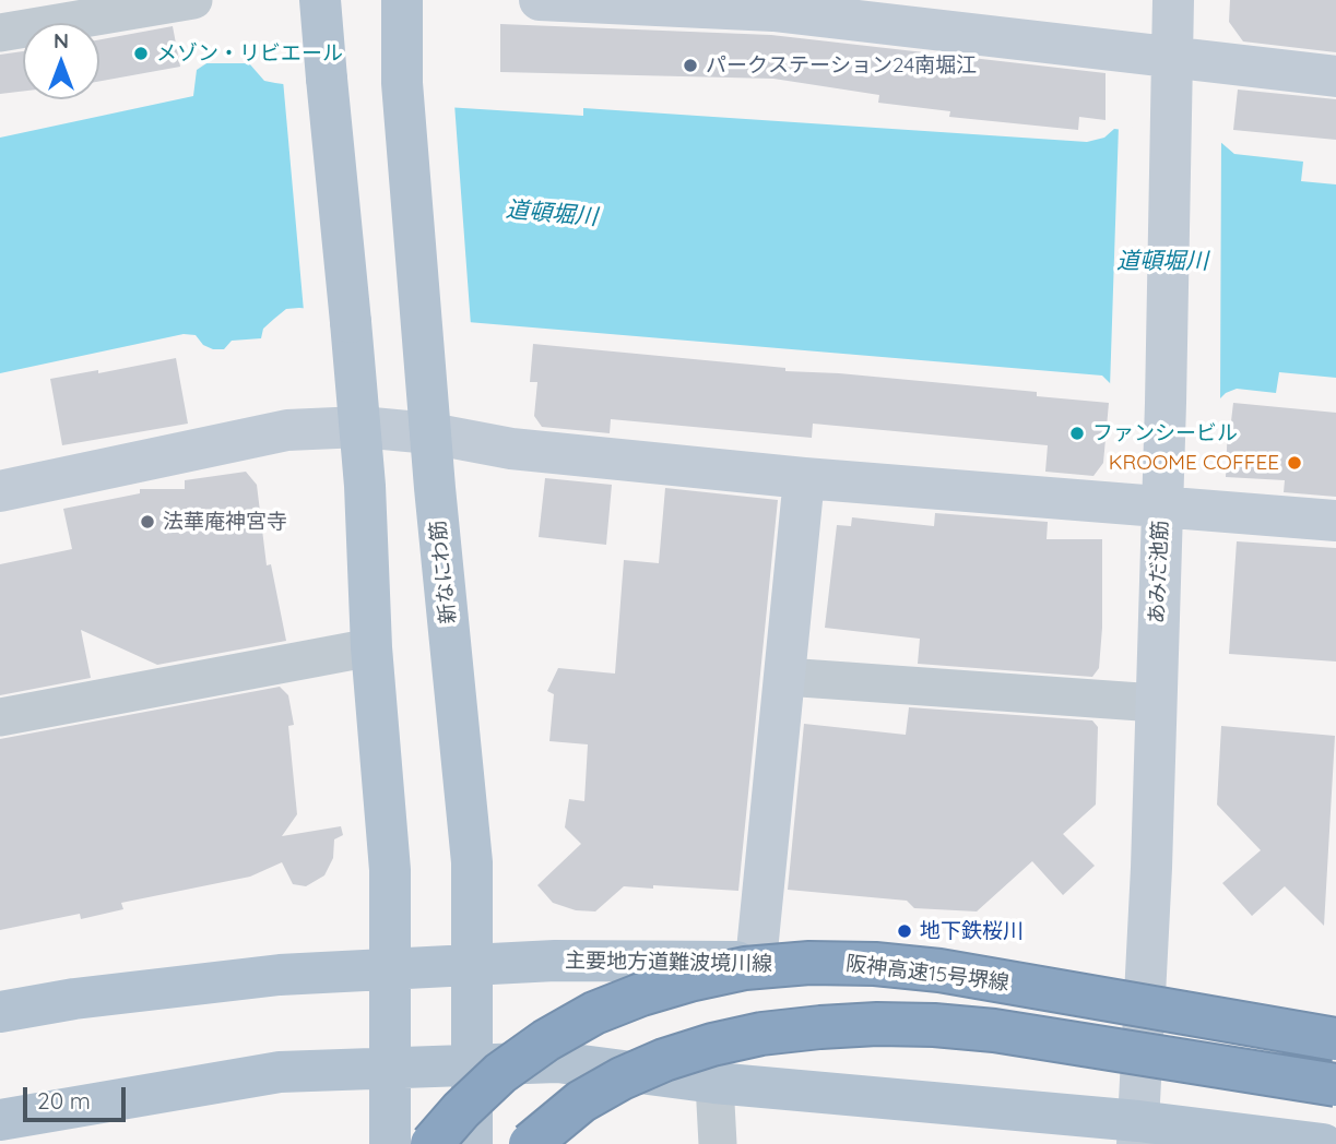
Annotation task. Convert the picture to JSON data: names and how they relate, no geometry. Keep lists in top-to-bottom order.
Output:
{
  "streets": {
    "highway": ["阪神高速15号堺線"],
    "main road": ["新なにわ筋", "主要地方道難波境川線"],
    "street": ["あみだ池筋"]
  },
  "crossings": [
    ["新なにわ筋", "主要地方道難波境川線"],
    ["あみだ池筋", "主要地方道難波境川線"]
  ],
  "water": ["道頓堀川"],
  "places": [
    "メゾン・リビエール",
    "パークステーション24南堀江",
    "ファンシービル",
    "KROOME COFFEE",
    "法華庵神宮寺",
    "地下鉄桜川"
  ],
  "scale_bar": "20 m",
  "north": "top"
}
